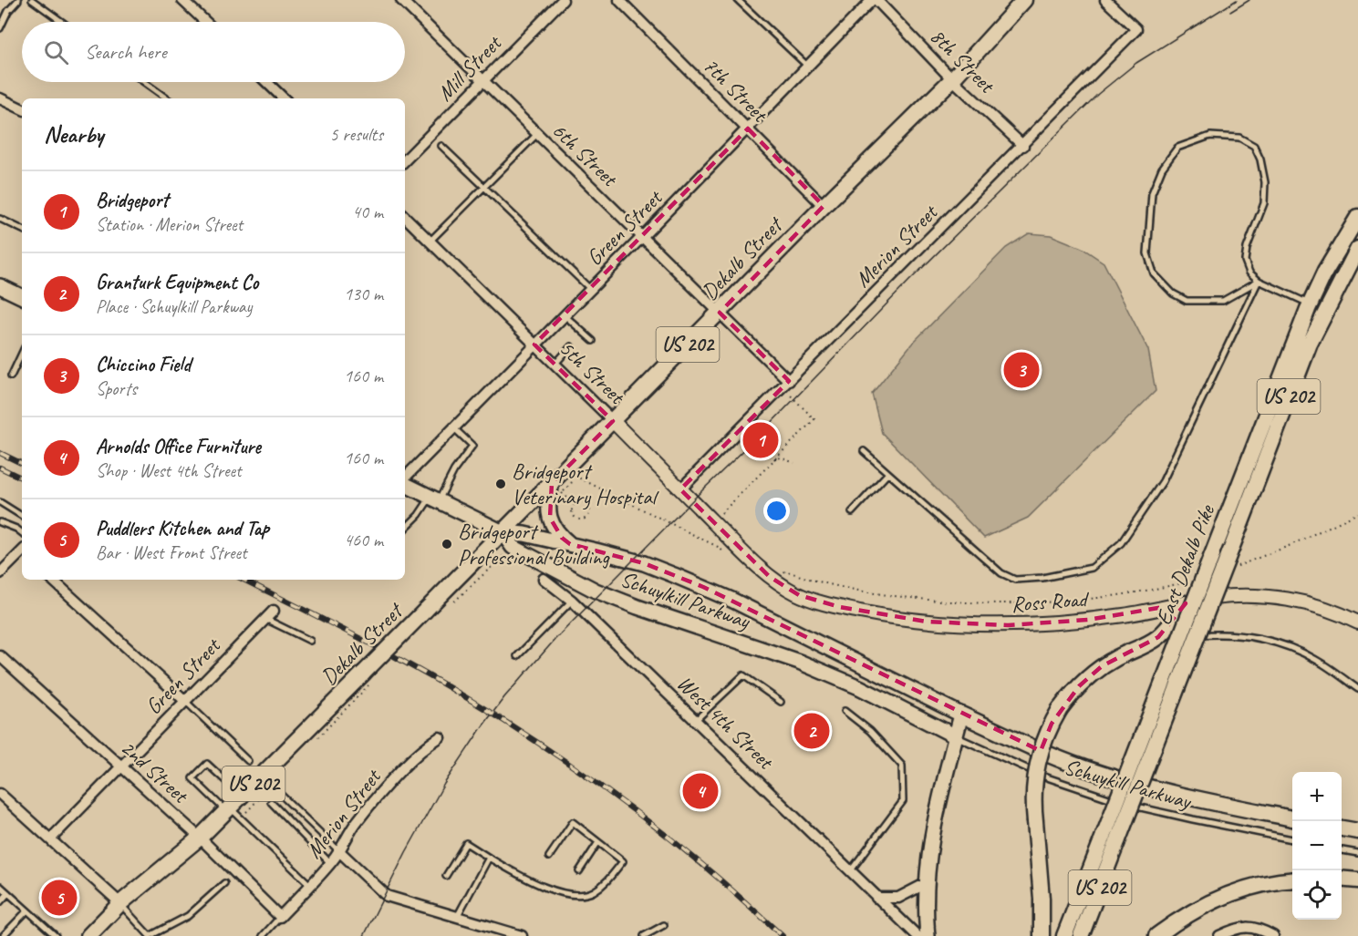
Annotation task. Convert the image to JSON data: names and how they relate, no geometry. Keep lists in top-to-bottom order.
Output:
{
  "streets": {
    "highway": ["Dekalb Street", "US 202", "East Dekalb Pike"],
    "main road": ["Schuylkill Parkway"],
    "street": [
      "8th Street",
      "Mill Street",
      "7th Street",
      "6th Street",
      "Green Street",
      "Merion Street",
      "5th Street",
      "Ross Road",
      "West 4th Street",
      "2nd Street"
    ],
    "lane": ["Schuykill Parkway"]
  },
  "crossings": [
    ["8th Street", "Merion Street"],
    ["8th Street", "Dekalb Street"],
    ["Mill Street", "6th Street"],
    ["7th Street", "Green Street"],
    ["7th Street", "Dekalb Street"],
    ["6th Street", "Green Street"],
    ["6th Street", "Merion Street"],
    ["6th Street", "Dekalb Street"],
    ["Green Street", "5th Street"],
    ["Green Street", "2nd Street"],
    ["Merion Street", "5th Street"],
    ["Merion Street", "2nd Street"],
    ["Dekalb Street", "5th Street"],
    ["Dekalb Street", "Schuylkill Parkway"],
    ["Dekalb Street", "2nd Street"],
    ["5th Street", "Ross Road"],
    ["Schuylkill Parkway", "Schuykill Parkway"]
  ],
  "places": ["Bridgeport Veterinary Hospital", "Bridgeport Professional Building"],
  "page": {
    "search": "Search here",
    "heading": ["Nearby", "5 results"],
    "list": [
      {
        "mark": "1",
        "name": "Bridgeport",
        "note": "Station · Merion Street",
        "value": "40 m"
      },
      {
        "mark": "2",
        "name": "Granturk Equipment Co",
        "note": "Place · Schuylkill Parkway",
        "value": "130 m"
      },
      {
        "mark": "3",
        "name": "Chiccino Field",
        "note": "Sports",
        "value": "160 m"
      },
      {
        "mark": "4",
        "name": "Arnolds Office Furniture",
        "note": "Shop · West 4th Street",
        "value": "160 m"
      },
      {
        "mark": "5",
        "name": "Puddlers Kitchen and Tap",
        "note": "Bar · West Front Street",
        "value": "460 m"
      }
    ],
    "pins": [
      "3",
      "1",
      "2",
      "4",
      "5"
    ],
    "map_buttons": ["+", "−"]
  }
}
